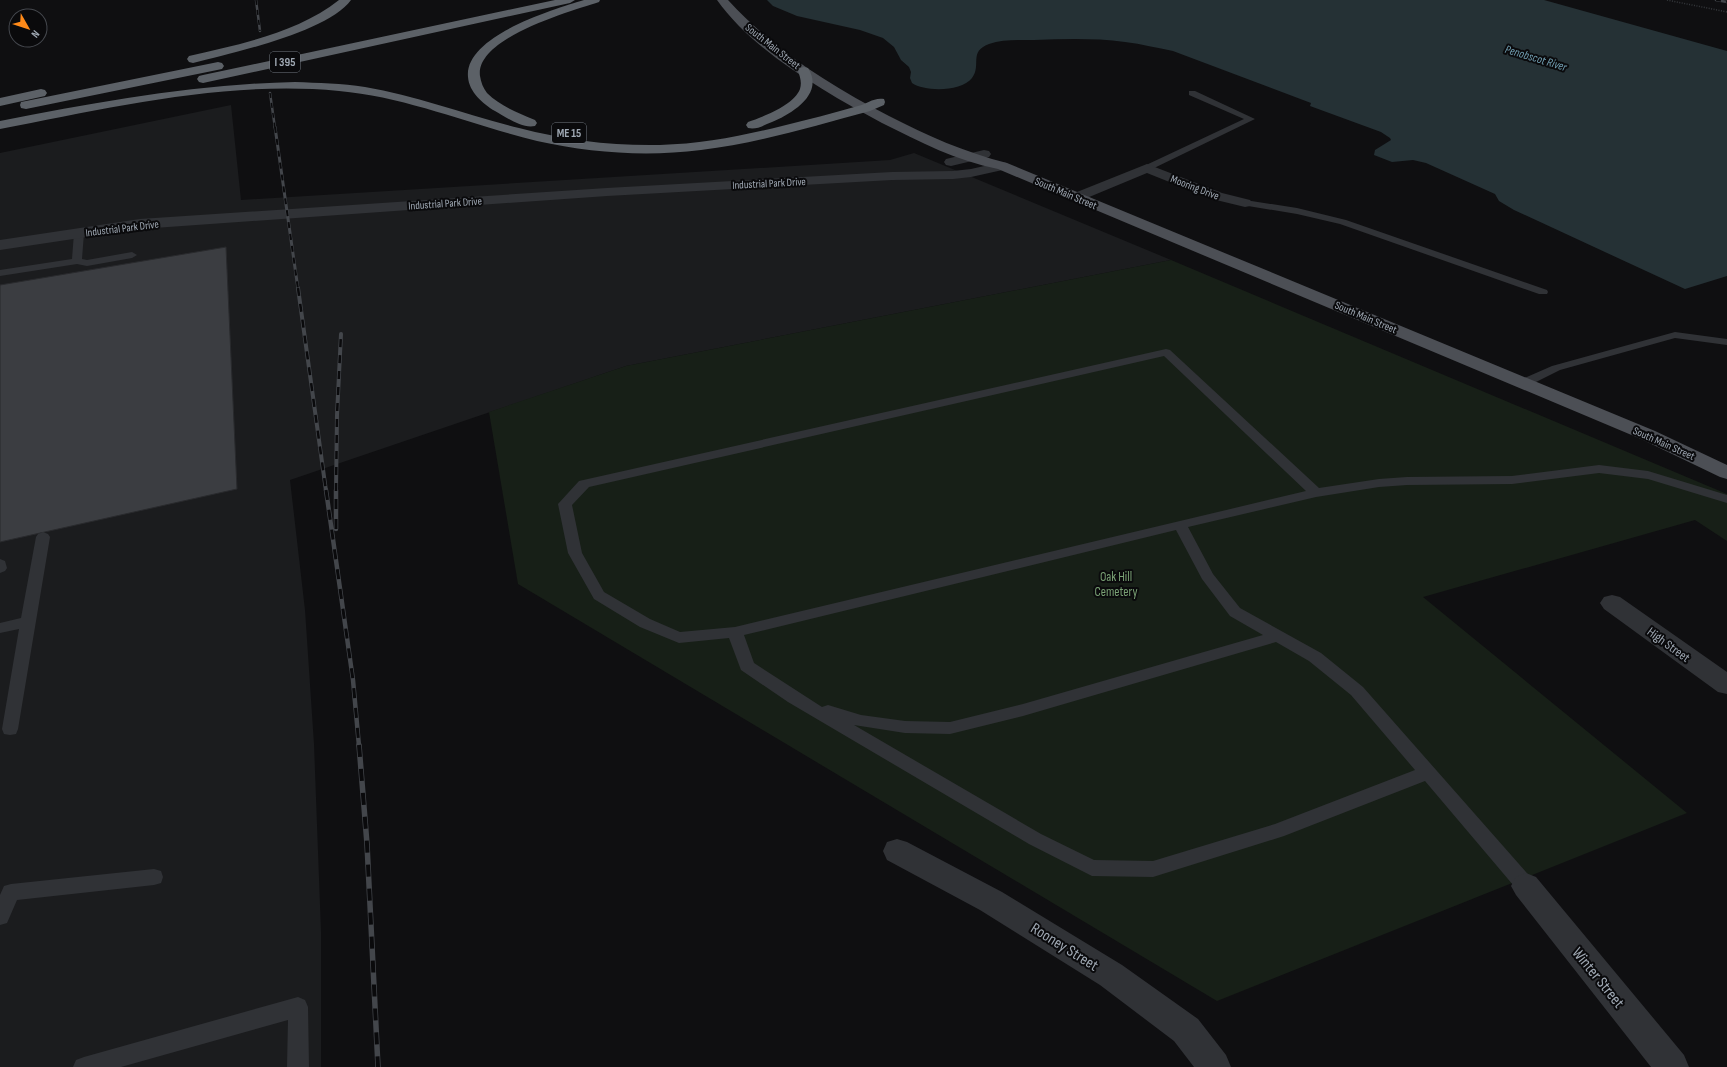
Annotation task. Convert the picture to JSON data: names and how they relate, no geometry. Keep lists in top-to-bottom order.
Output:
{
  "streets": {
    "highway": ["I 395", "ME 15"],
    "main road": ["South Main Street"],
    "street": [
      "Industrial Park Drive",
      "Mooring Drive",
      "High Street",
      "Rooney Street",
      "Winter Street"
    ]
  },
  "crossings": [
    ["South Main Street", "ME 15"],
    ["South Main Street", "Industrial Park Drive"]
  ],
  "water": ["Penobscot River"],
  "parks": ["Oak Hill Cemetery"],
  "north": "bottom right"
}
